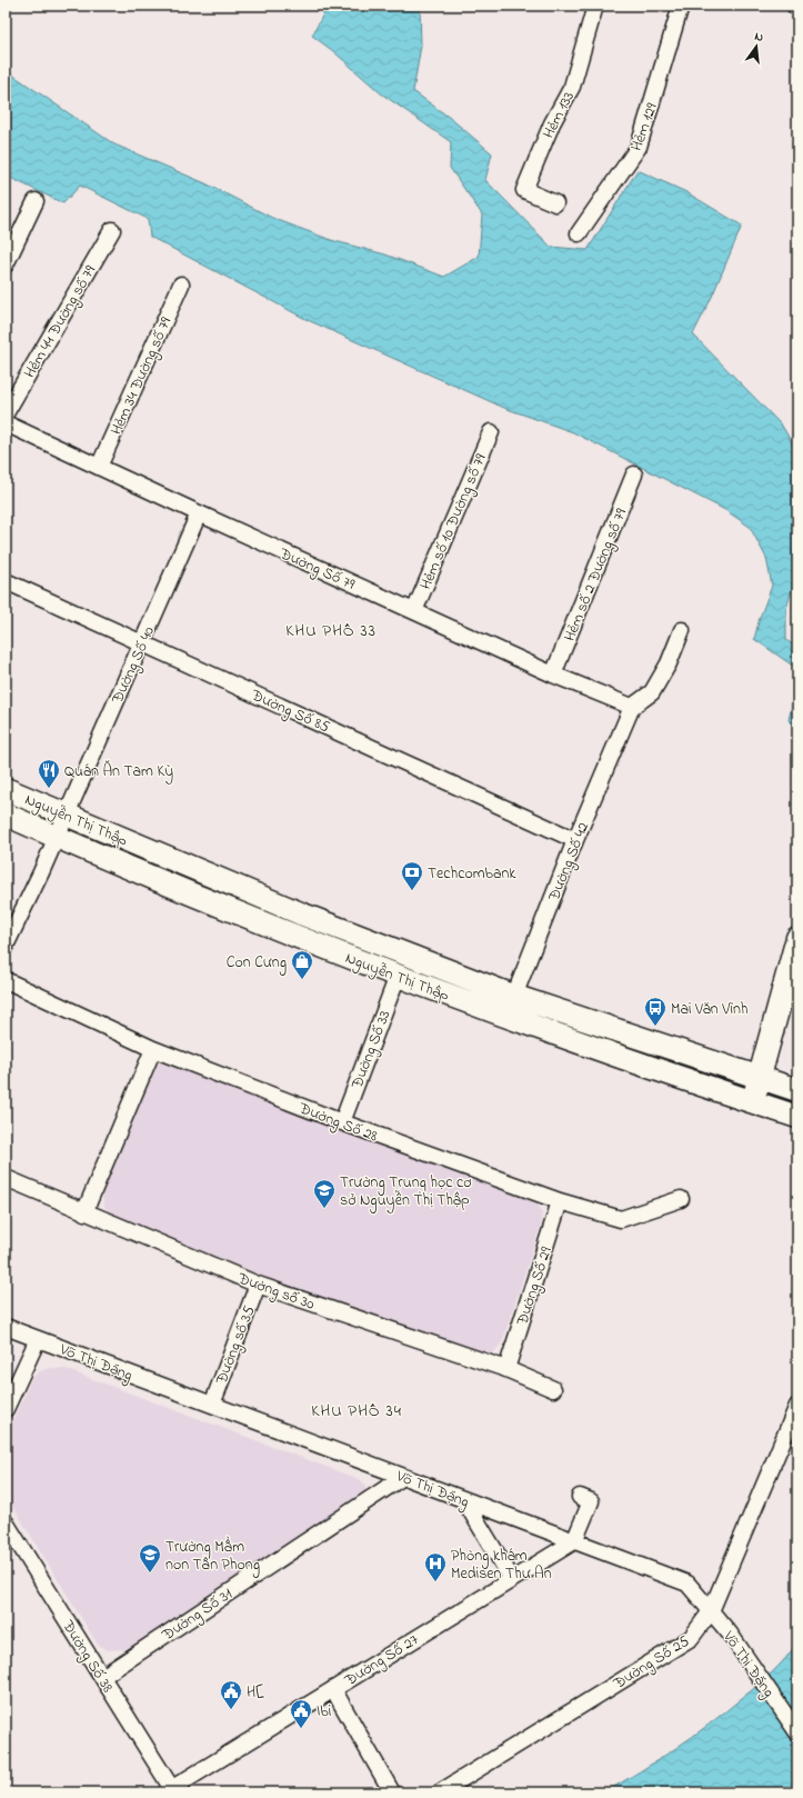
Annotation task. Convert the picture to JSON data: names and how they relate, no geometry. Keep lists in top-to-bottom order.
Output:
{
  "streets": {
    "main road": ["Nguyễn Thị Thập"],
    "street": [
      "Hẻm 133",
      "Hẻm 129",
      "Hẻm 44 Đường số 79",
      "Hẻm 34 Đường số 79",
      "Hẻm số 10 Đường số 79",
      "Đường Số 79",
      "Hẻm số 2 Đường số 79",
      "Đường Số 40",
      "Đường Số 85",
      "Đường Số 42",
      "Đường Số 33",
      "Đường Số 28",
      "Đường Số 29",
      "Đường số 30",
      "Đường số 35",
      "Võ Thị Đặng",
      "Đường Số 31",
      "Đường Số 38",
      "Đường Số 27",
      "Đường Số 25"
    ]
  },
  "crossings": [
    ["Hẻm 34 Đường số 79", "Đường Số 79"],
    ["Hẻm số 10 Đường số 79", "Đường Số 79"],
    ["Đường Số 79", "Hẻm số 2 Đường số 79"],
    ["Đường Số 79", "Đường Số 40"],
    ["Đường Số 79", "Đường Số 42"],
    ["Đường Số 40", "Đường Số 85"],
    ["Đường Số 40", "Nguyễn Thị Thập"],
    ["Đường Số 85", "Đường Số 42"],
    ["Nguyễn Thị Thập", "Đường Số 42"],
    ["Nguyễn Thị Thập", "Đường Số 33"],
    ["Đường Số 33", "Đường Số 28"],
    ["Đường Số 28", "Đường Số 29"],
    ["Đường Số 29", "Đường số 30"],
    ["Đường số 30", "Đường số 35"],
    ["Đường số 35", "Võ Thị Đặng"],
    ["Võ Thị Đặng", "Đường Số 31"],
    ["Võ Thị Đặng", "Đường Số 27"],
    ["Võ Thị Đặng", "Đường Số 25"],
    ["Đường Số 31", "Đường Số 38"],
    ["Đường Số 38", "Đường Số 27"]
  ],
  "districts": ["KHU PHỐ 33", "KHU PHỐ 34"],
  "places": {
    "restaurant": ["Quán Ăn Tam Kỳ"],
    "bank": ["Techcombank"],
    "shop": ["Con Cưng"],
    "bus stop": ["Mai Văn Vĩnh"],
    "school or university": ["Trường Trung học cơ sở Nguyễn Thị Thập", "Trường Mầm non Tân Phong"],
    "hospital": ["Phòng khám Medisen Thư An"],
    "public building": ["H[", "Ibi"]
  },
  "north": "top"
}
